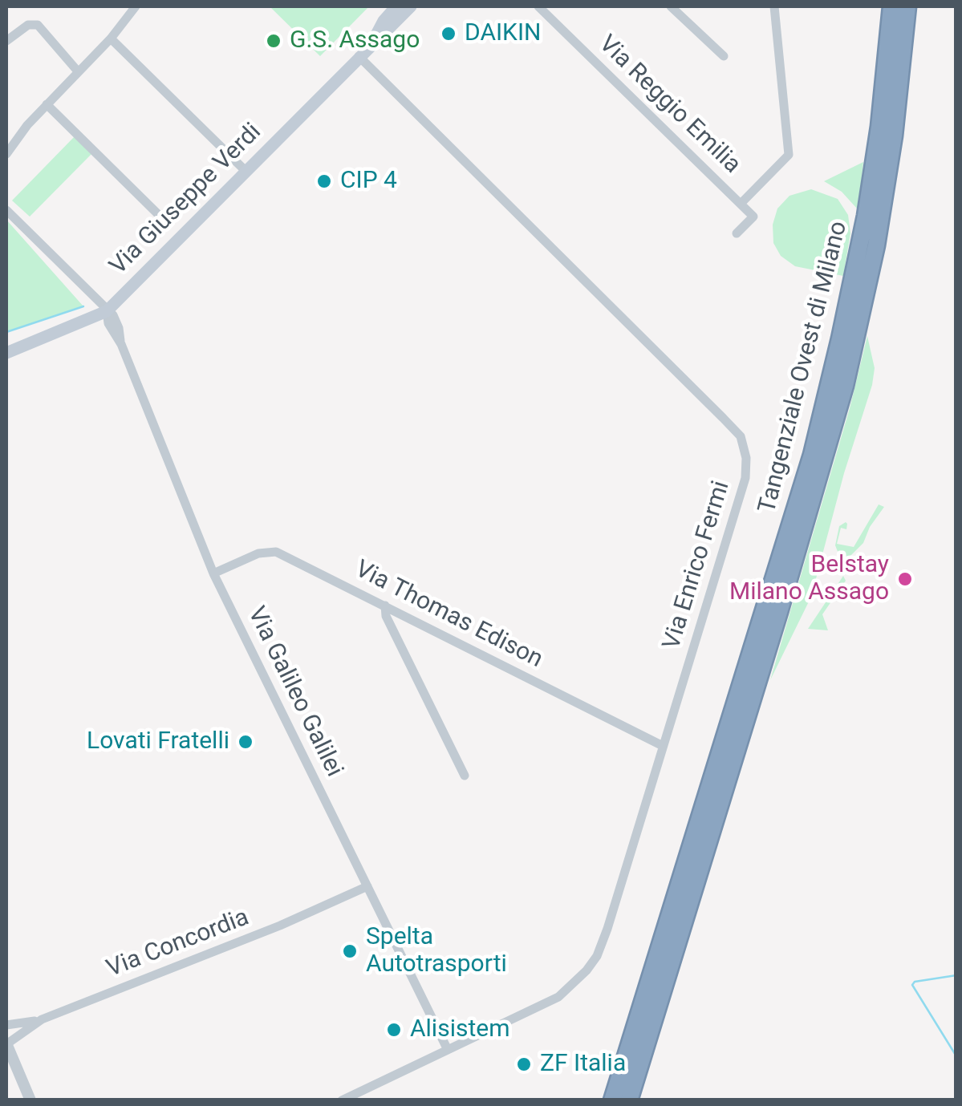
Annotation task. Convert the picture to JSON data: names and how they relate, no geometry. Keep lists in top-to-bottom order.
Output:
{
  "streets": {
    "highway": ["Tangenziale Ovest di Milano"],
    "main road": ["Via Giuseppe Verdi"],
    "street": [
      "Via Reggio Emilia",
      "Via Enrico Fermi",
      "Via Thomas Edison",
      "Via Galileo Galilei",
      "Via Concordia"
    ]
  },
  "crossings": [
    ["Via Giuseppe Verdi", "Via Enrico Fermi"],
    ["Via Giuseppe Verdi", "Via Galileo Galilei"],
    ["Via Enrico Fermi", "Via Thomas Edison"],
    ["Via Enrico Fermi", "Via Galileo Galilei"],
    ["Via Thomas Edison", "Via Galileo Galilei"],
    ["Via Galileo Galilei", "Via Concordia"]
  ],
  "places": [
    "DAIKIN",
    "G.S. Assago",
    "CIP 4",
    "Belstay Milano Assago",
    "Lovati Fratelli",
    "Spelta Autotrasporti",
    "Alisistem",
    "ZF Italia"
  ]
}
